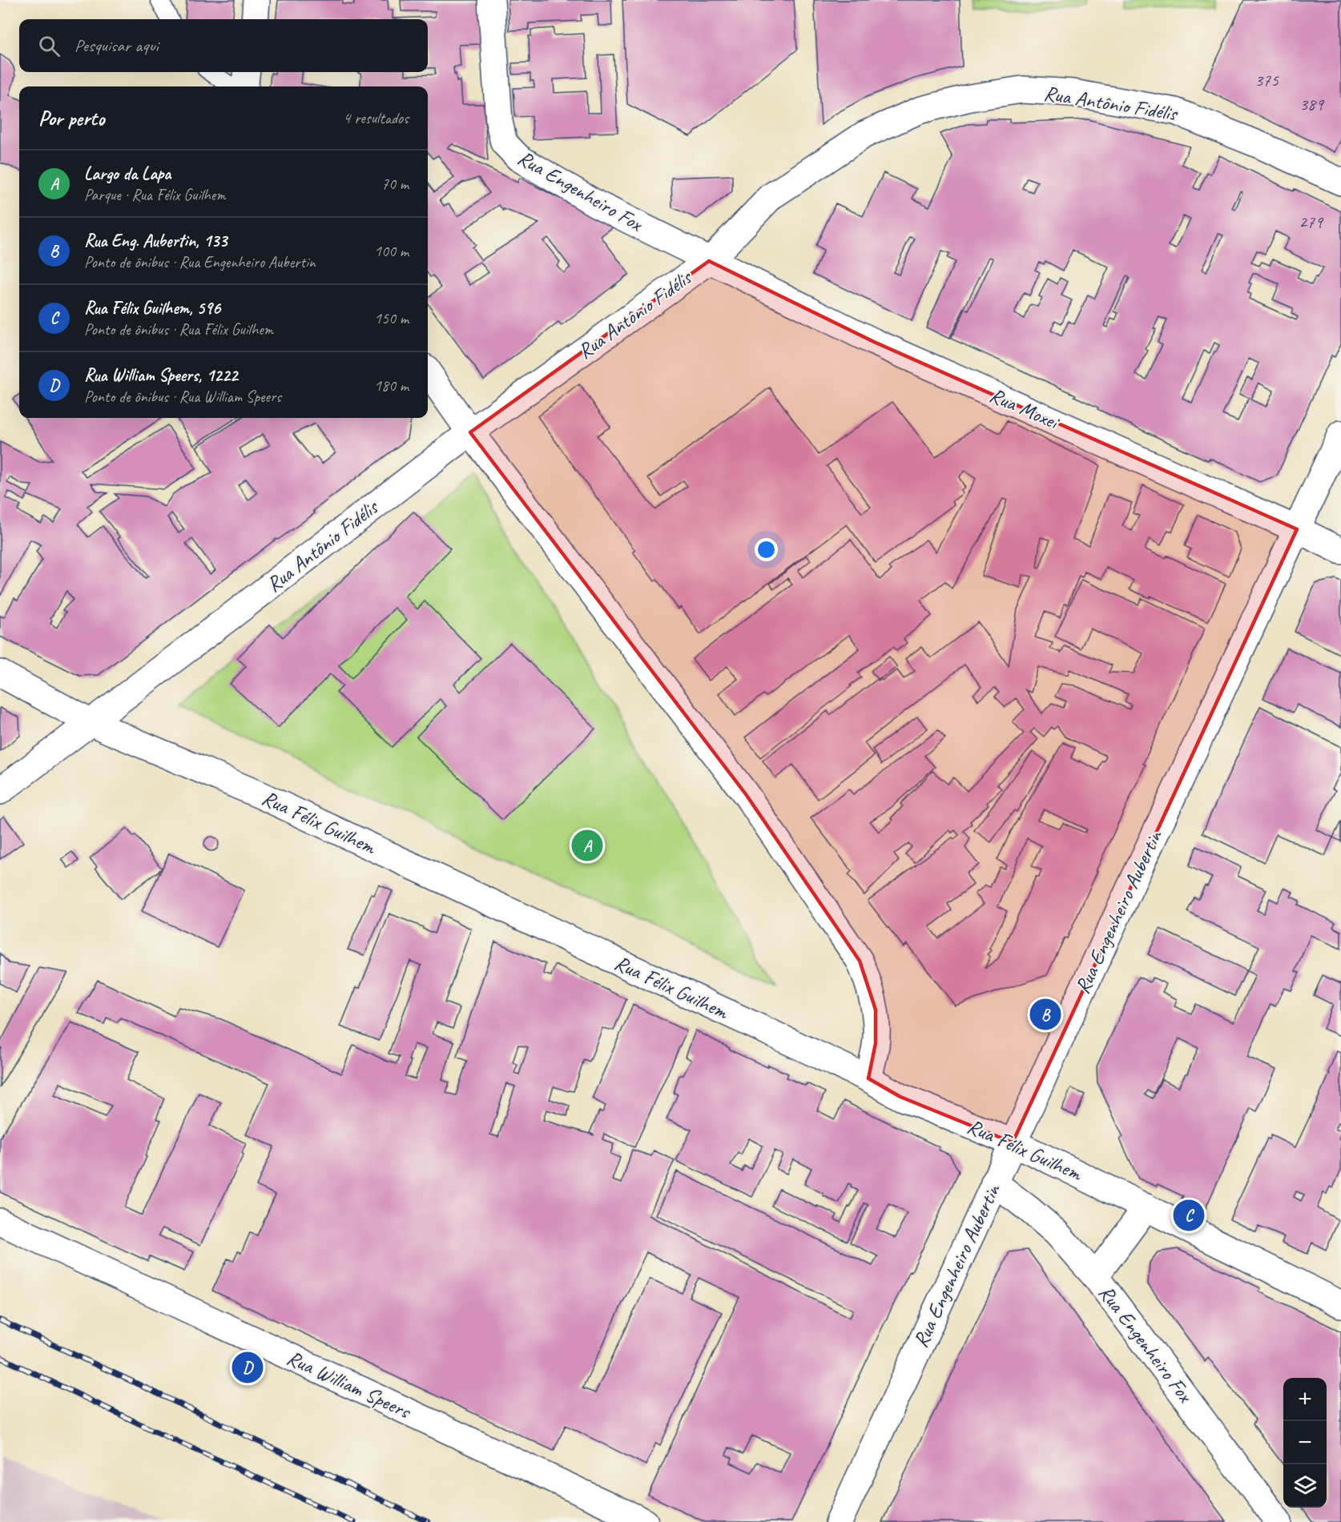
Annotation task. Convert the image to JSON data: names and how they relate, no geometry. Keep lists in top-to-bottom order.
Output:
{
  "streets": {
    "street": [
      "Rua Antônio Fidélis",
      "Rua Engenheiro Fox",
      "Rua Moxei",
      "Rua Félix Guilhem",
      "Rua Engenheiro Aubertin",
      "Rua William Speers"
    ]
  },
  "crossings": [
    ["Rua Antônio Fidélis", "Rua Engenheiro Fox"],
    ["Rua Antônio Fidélis", "Rua Moxei"],
    ["Rua Antônio Fidélis", "Rua Félix Guilhem"],
    ["Rua Engenheiro Fox", "Rua Moxei"],
    ["Rua Engenheiro Fox", "Rua Engenheiro Aubertin"],
    ["Rua Moxei", "Rua Engenheiro Aubertin"],
    ["Rua Félix Guilhem", "Rua Engenheiro Aubertin"]
  ],
  "house_numbers": ["375", "389", "279"],
  "page": {
    "search": "Pesquisar aqui",
    "heading": ["Por perto", "4 resultados"],
    "list": [
      {
        "mark": "A",
        "name": "Largo da Lapa",
        "note": "Parque · Rua Félix Guilhem",
        "value": "70 m"
      },
      {
        "mark": "B",
        "name": "Rua Eng. Aubertin, 133",
        "note": "Ponto de ônibus · Rua Engenheiro Aubertin",
        "value": "100 m"
      },
      {
        "mark": "C",
        "name": "Rua Félix Guilhem, 596",
        "note": "Ponto de ônibus · Rua Félix Guilhem",
        "value": "150 m"
      },
      {
        "mark": "D",
        "name": "Rua William Speers, 1222",
        "note": "Ponto de ônibus · Rua William Speers",
        "value": "180 m"
      }
    ],
    "pins": [
      "A",
      "B",
      "C",
      "D"
    ],
    "map_buttons": ["+", "−"]
  }
}
